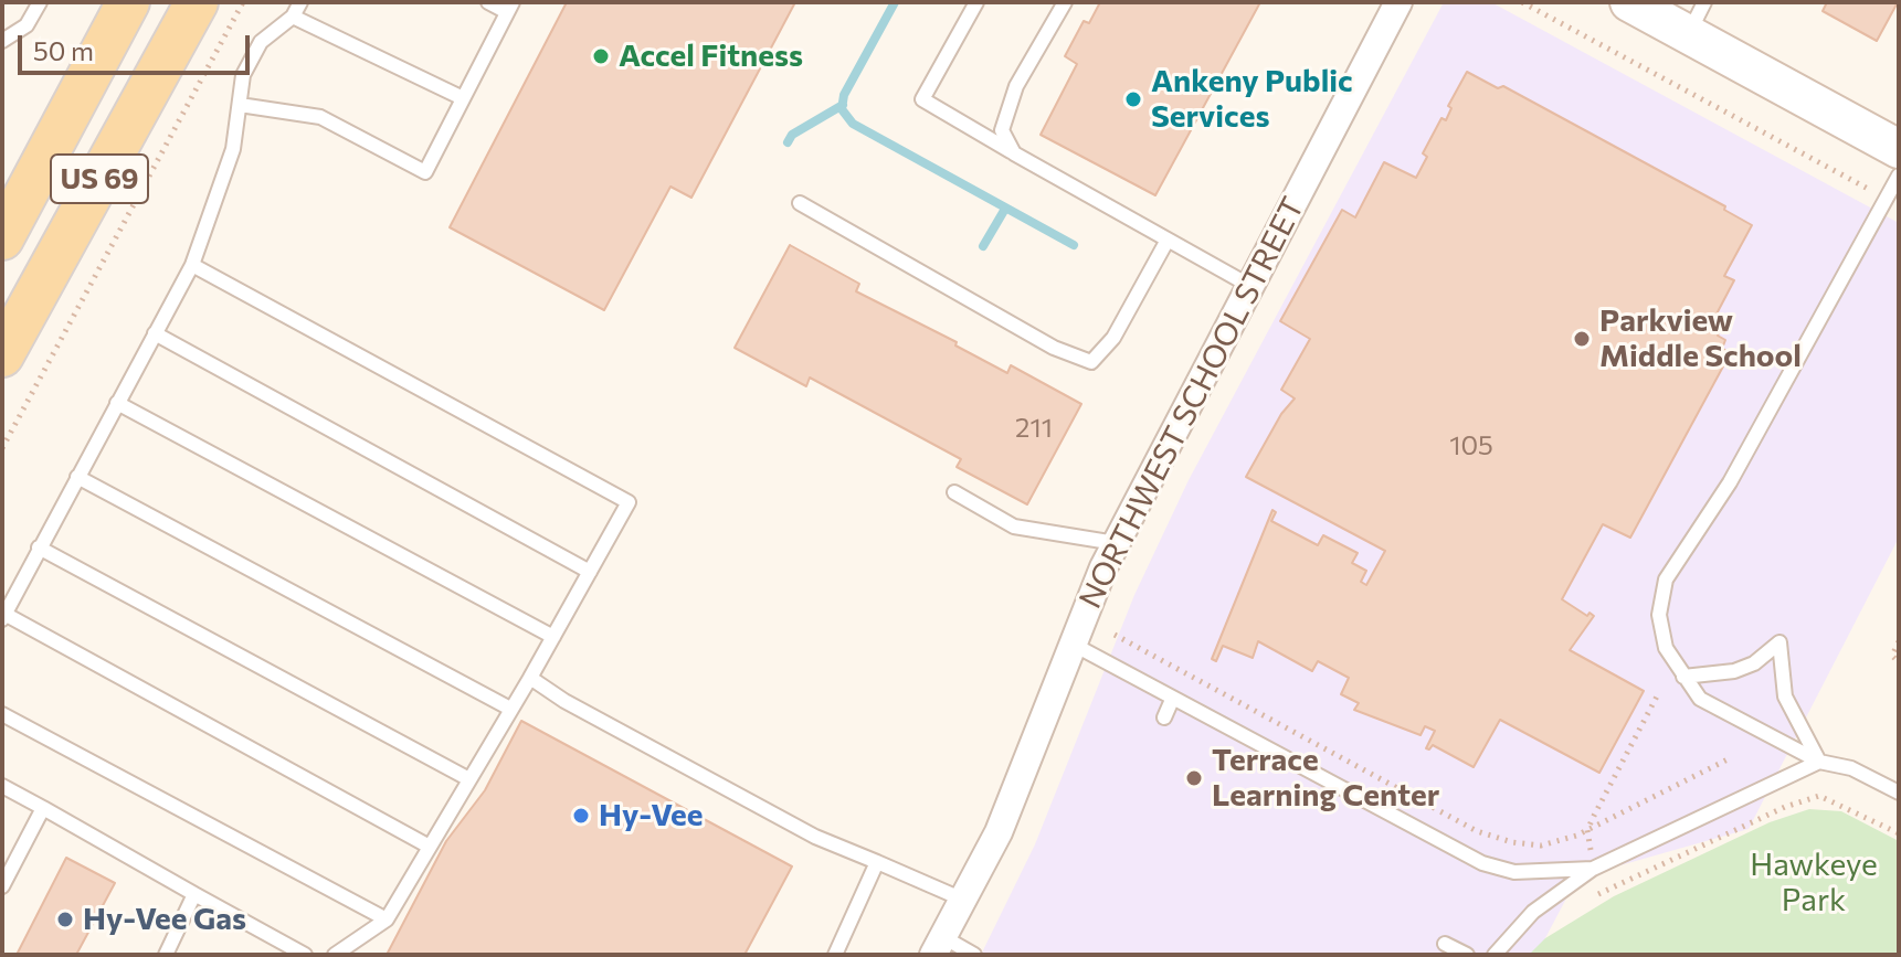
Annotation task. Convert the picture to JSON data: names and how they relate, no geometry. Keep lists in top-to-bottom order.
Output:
{
  "streets": {
    "main road": ["US 69"],
    "street": ["NORTHWEST SCHOOL STREET"]
  },
  "parks": ["Hawkeye Park"],
  "places": [
    "Accel Fitness",
    "Ankeny Public Services",
    "Parkview Middle School",
    "Terrace Learning Center",
    "Hy-Vee",
    "Hy-Vee Gas"
  ],
  "house_numbers": ["211", "105"],
  "scale_bar": "50 m"
}
